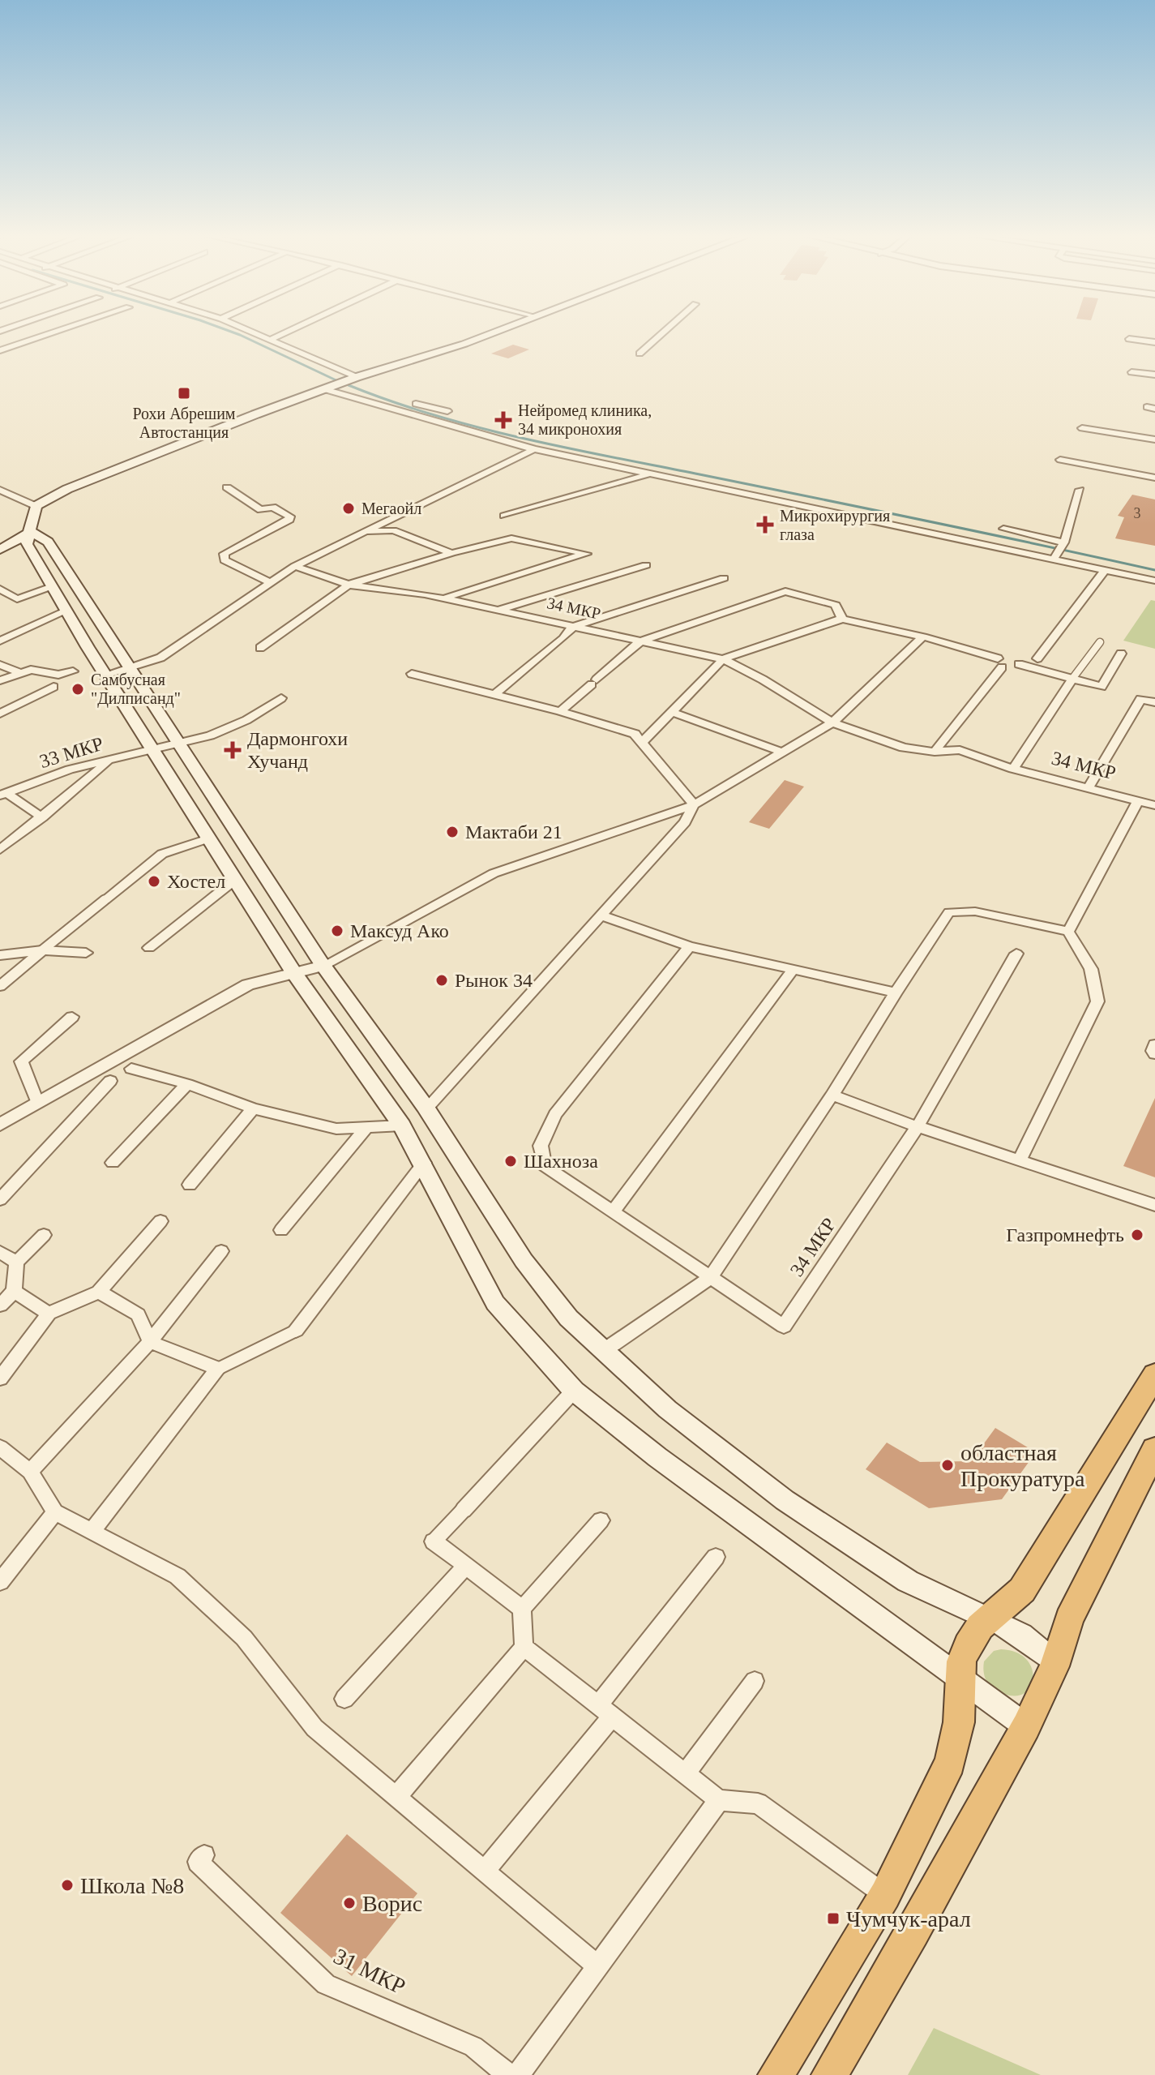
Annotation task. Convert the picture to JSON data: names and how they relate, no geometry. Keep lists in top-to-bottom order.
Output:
{
  "streets": {
    "street": ["34 МКР", "33 МКР", "31 МКР"]
  },
  "places": {
    "transit": ["Рохи Абрешим Автостанция", "Чумчук-арал"],
    "health": ["Нейромед клиника, 34 микронохия", "Микрохирургия глаза", "Дармонгохи Хучанд"],
    "other": [
      "Мегаойл",
      "Самбусная \"Дилписанд\"",
      "Мактаби 21",
      "Хостел",
      "Максуд Ако",
      "Рынок 34",
      "Шахноза",
      "Газпромнефть",
      "областная Прокуратура",
      "Школа №8",
      "Ворис"
    ]
  },
  "house_numbers": ["3"]
}
